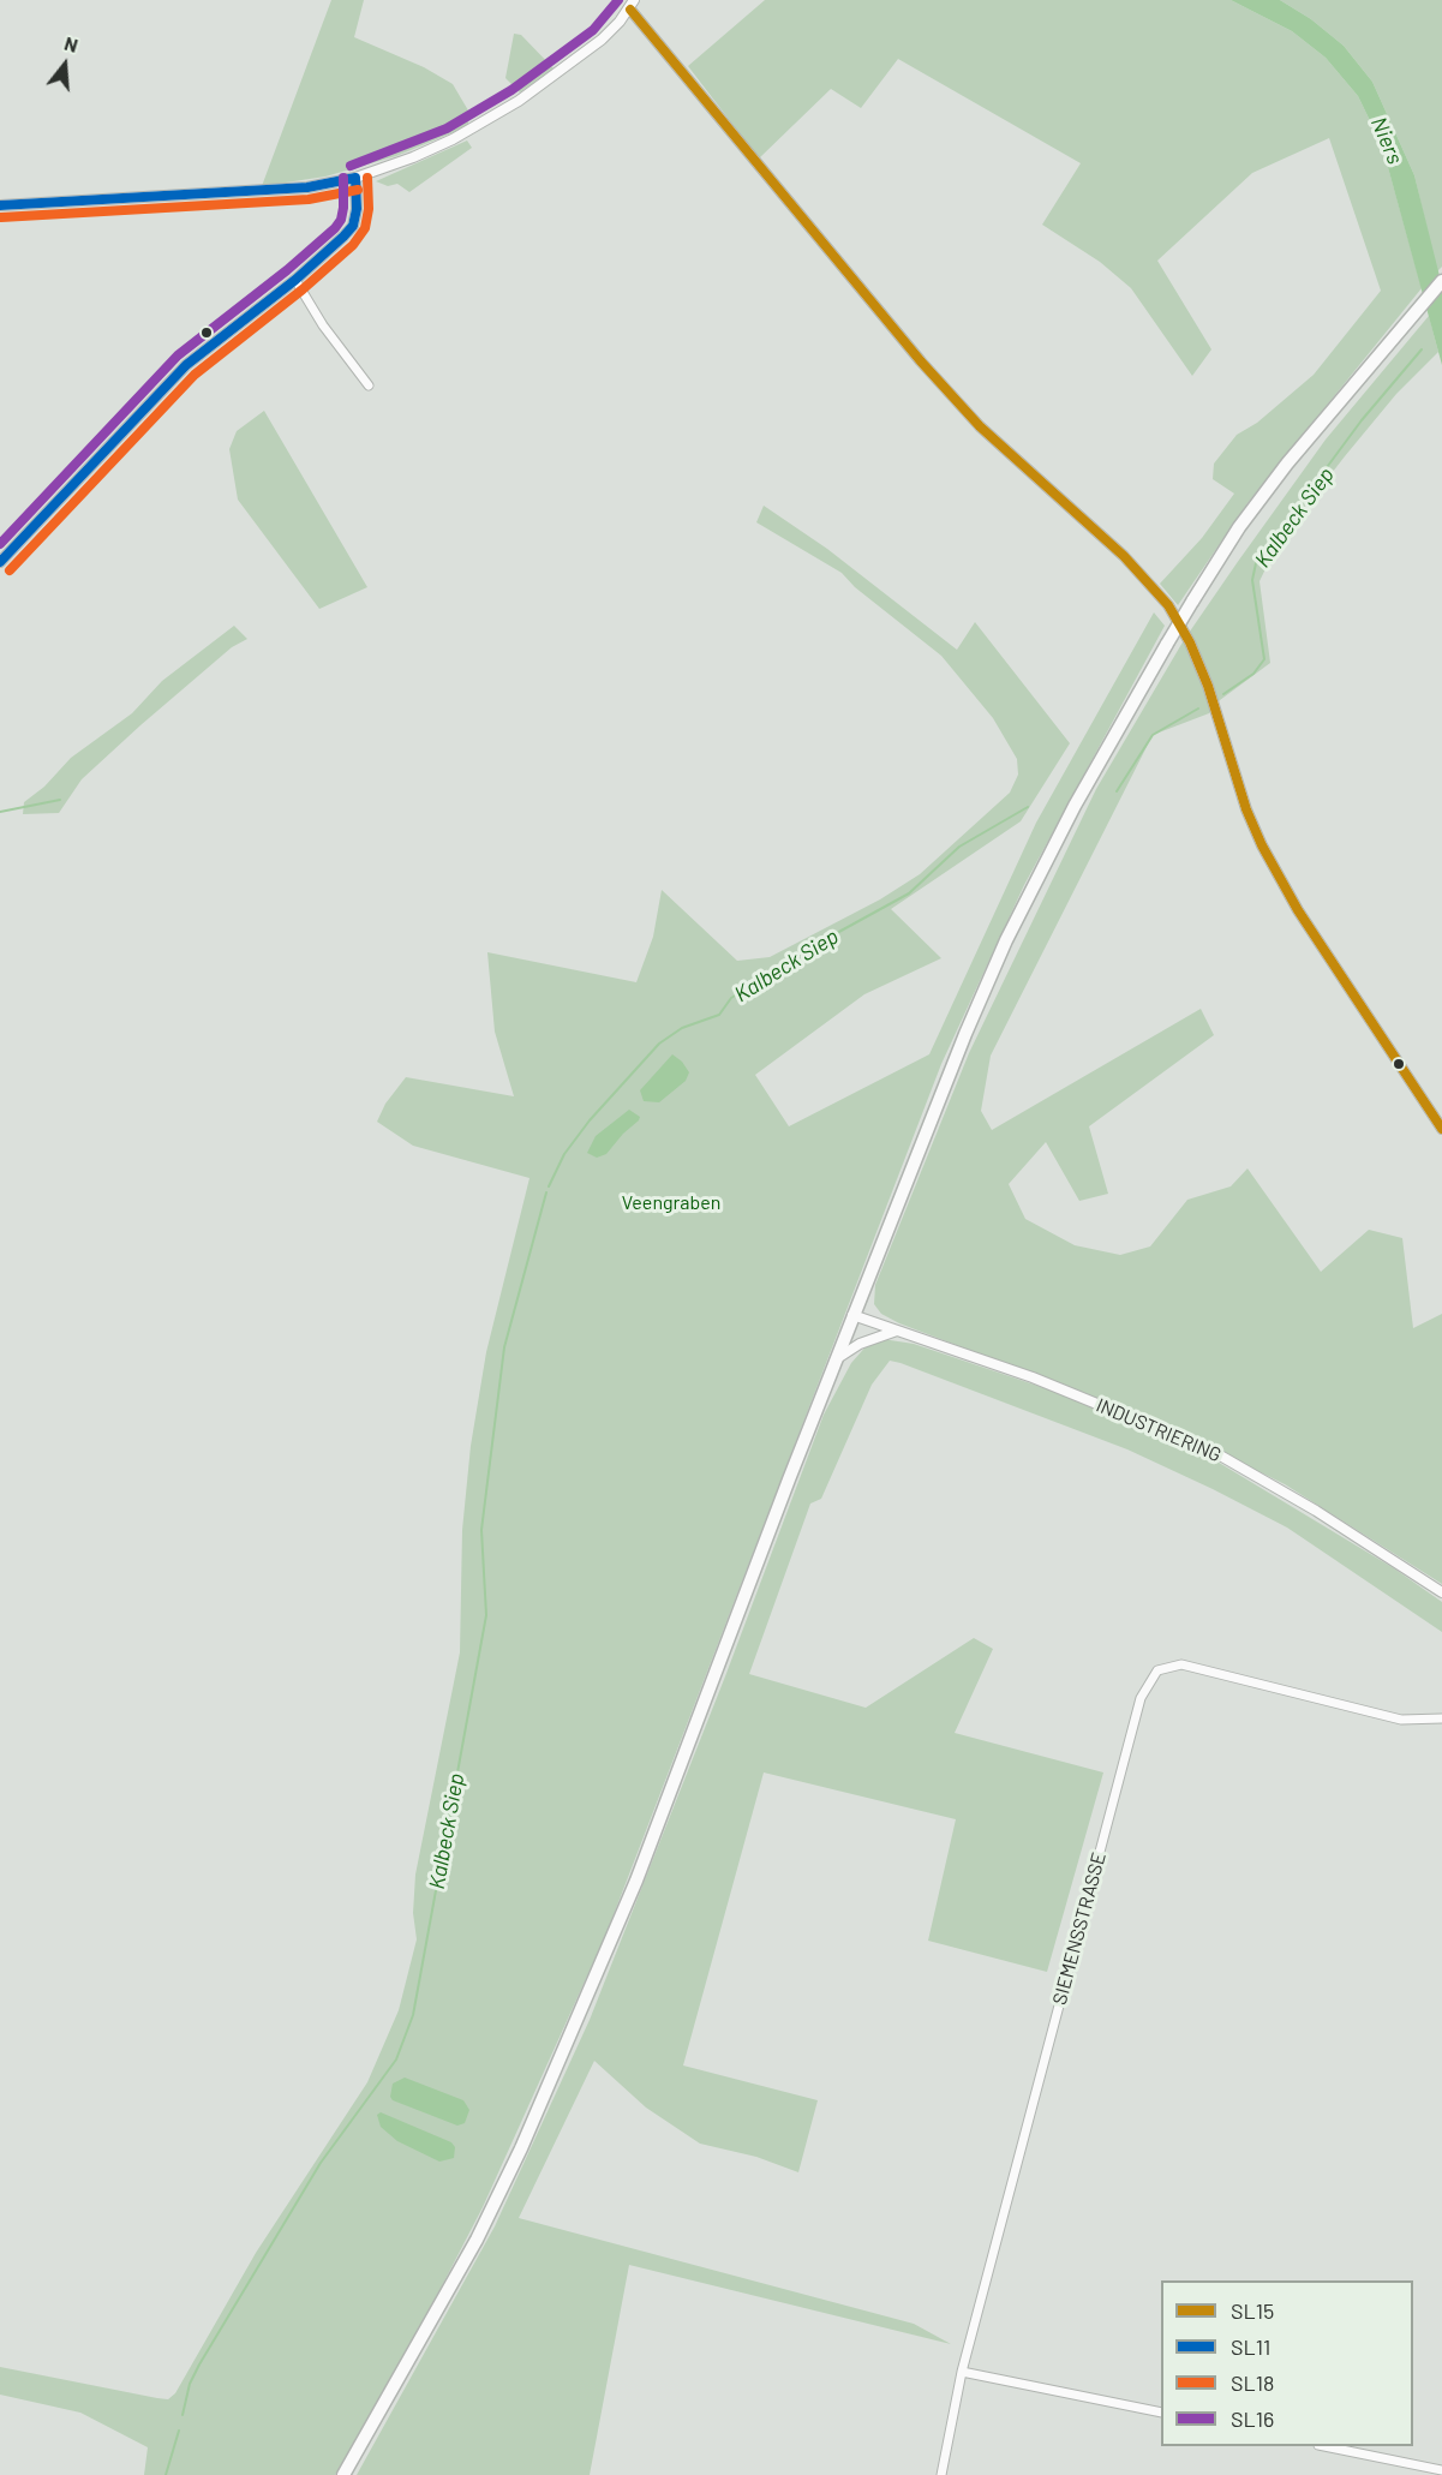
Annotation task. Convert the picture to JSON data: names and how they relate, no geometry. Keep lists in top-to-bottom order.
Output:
{
  "streets": {
    "street": ["INDUSTRIERING", "SIEMENSSTRASSE"]
  },
  "water": ["Niers", "Kalbeck Siep"],
  "parks": ["Veengraben"],
  "lines": [
    "transit line SL16",
    "transit line SL15",
    "transit line SL11",
    "transit line SL18"
  ],
  "legend": [
    "SL15",
    "SL11",
    "SL18",
    "SL16"
  ],
  "north": "top"
}
